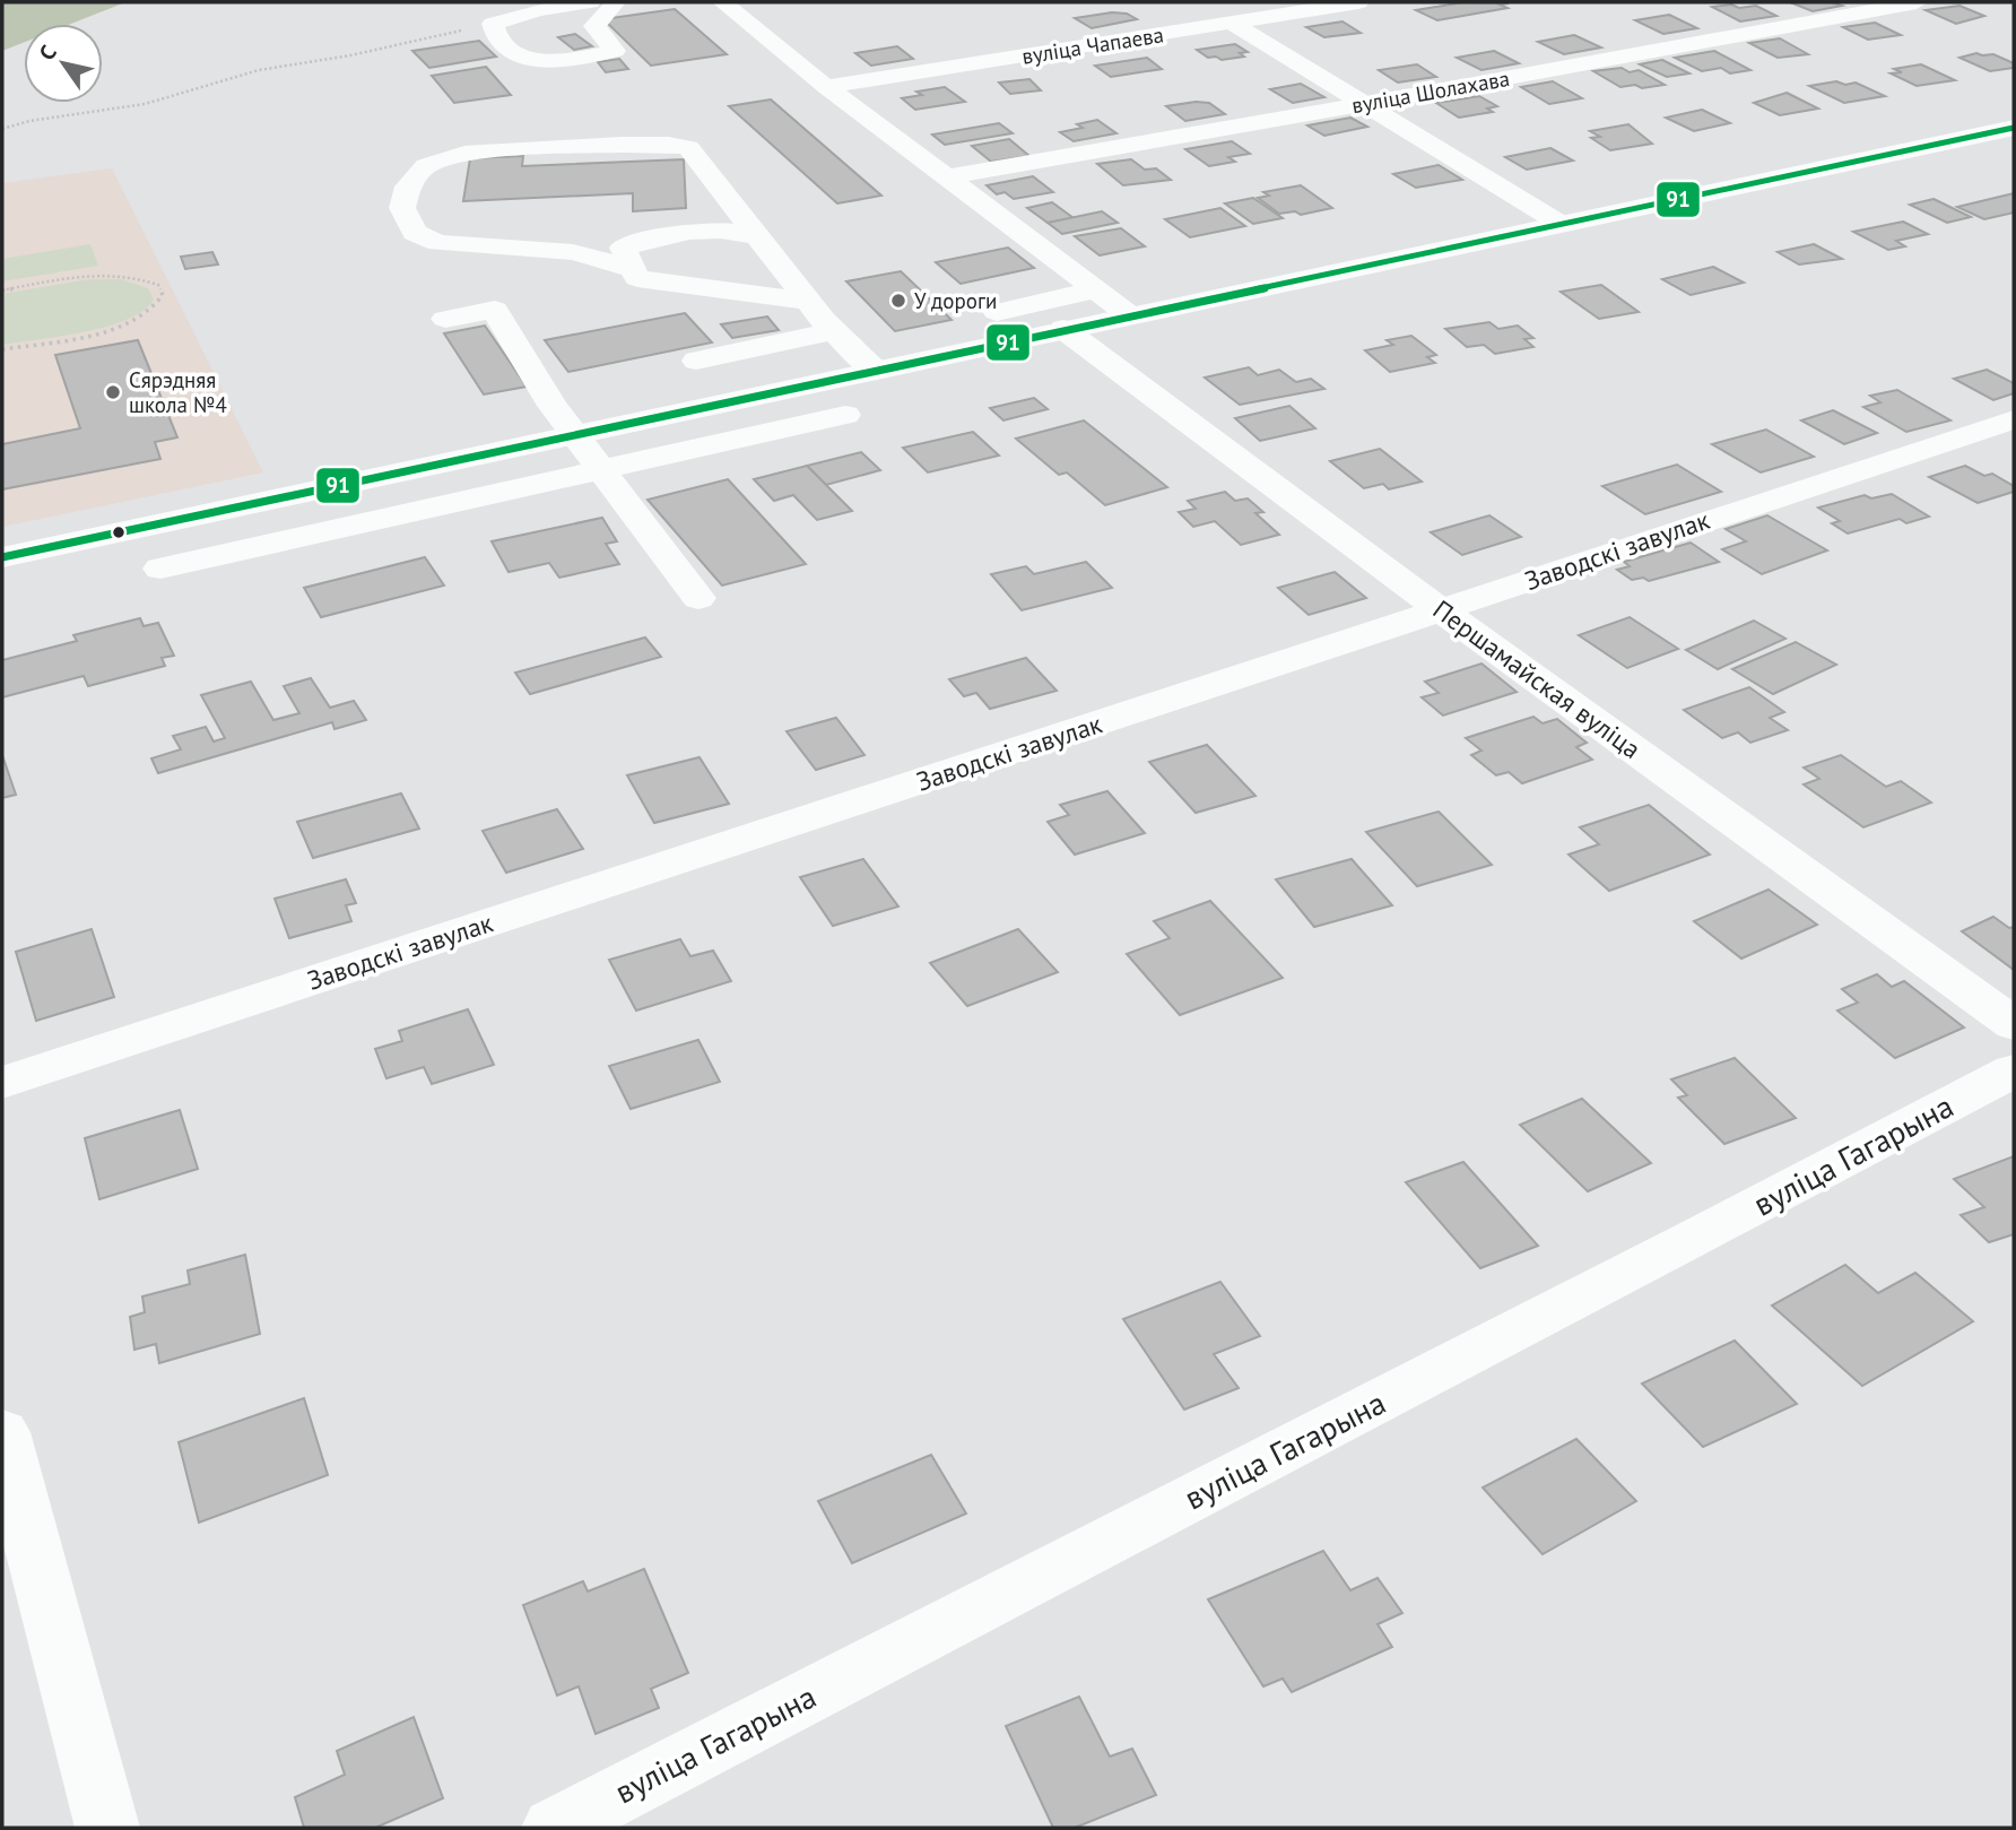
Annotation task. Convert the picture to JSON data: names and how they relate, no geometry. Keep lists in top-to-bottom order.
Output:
{
  "streets": {
    "street": [
      "вуліца Чапаева",
      "вуліца Шолахава",
      "Заводскі завулак",
      "Першамайская вуліца",
      "вуліца Гагарына"
    ]
  },
  "crossings": [
    ["Заводскі завулак", "Першамайская вуліца"]
  ],
  "places": ["У дороги", "Сярэдняя школа №4"],
  "lines": ["transit line 91"],
  "north": "top left"
}
